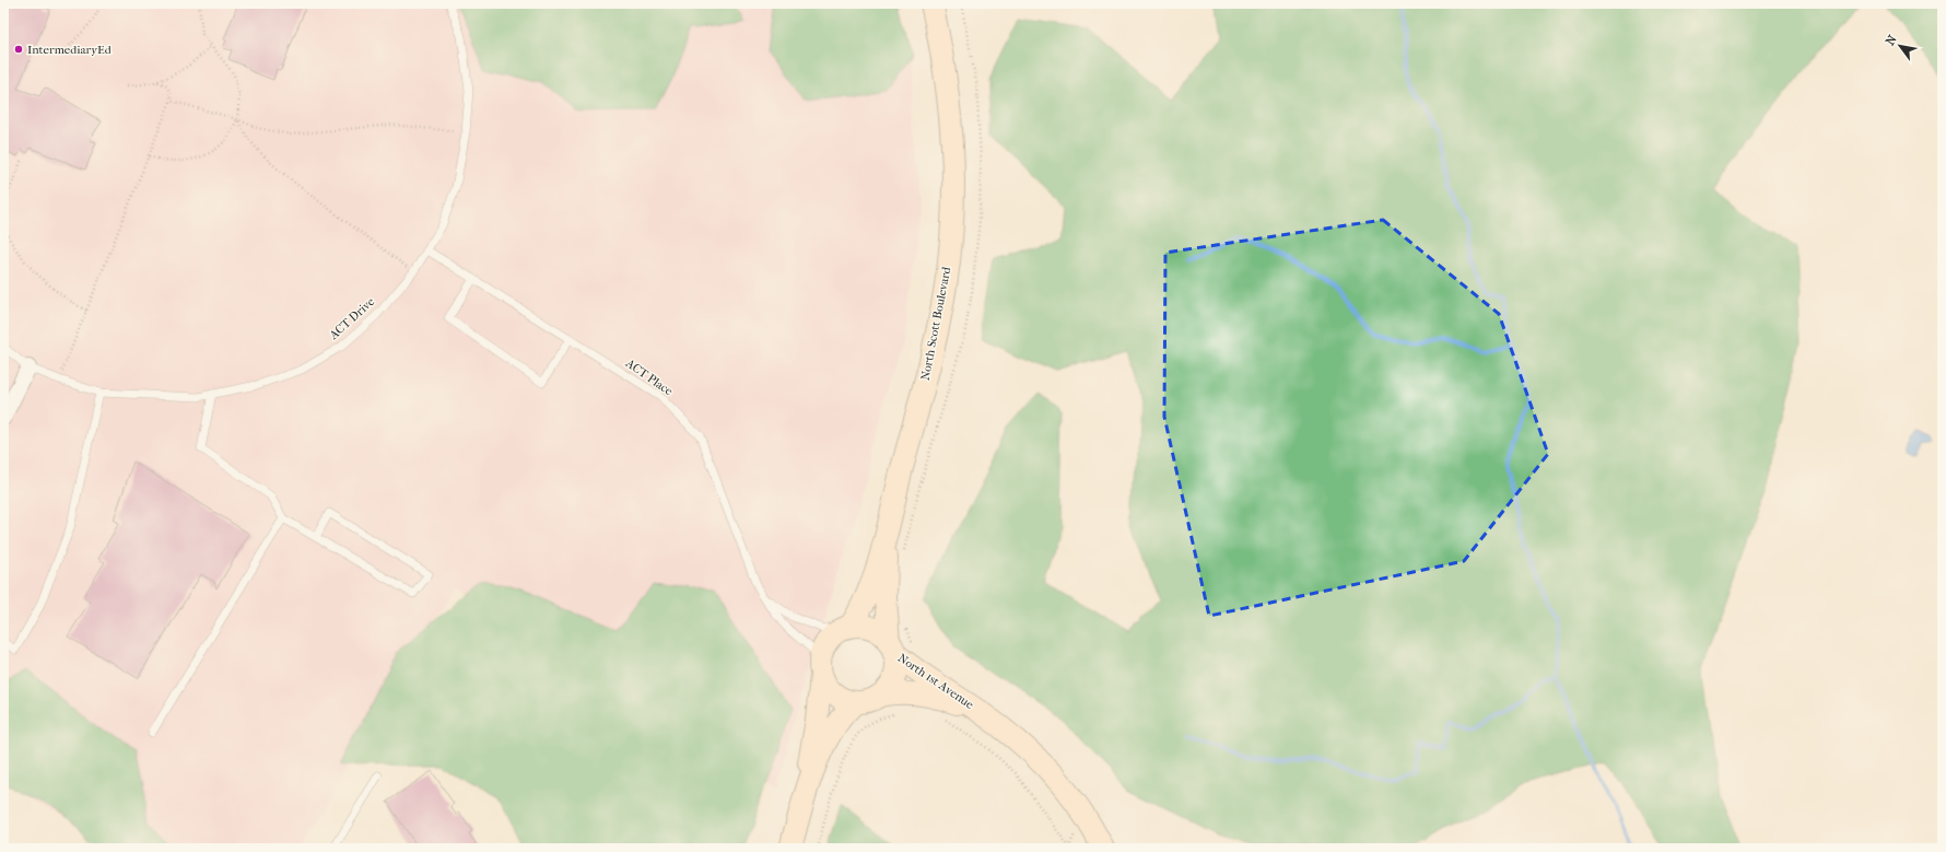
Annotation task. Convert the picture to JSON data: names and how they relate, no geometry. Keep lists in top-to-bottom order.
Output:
{
  "streets": {
    "main road": ["North Scott Boulevard", "North 1st Avenue"],
    "lane": ["ACT Drive", "ACT Place"]
  },
  "crossings": [
    ["ACT Drive", "ACT Place"],
    ["North Scott Boulevard", "ACT Place"],
    ["North Scott Boulevard", "North 1st Avenue"],
    ["ACT Place", "North 1st Avenue"]
  ],
  "places": ["IntermediaryEd"],
  "north": "top left"
}
